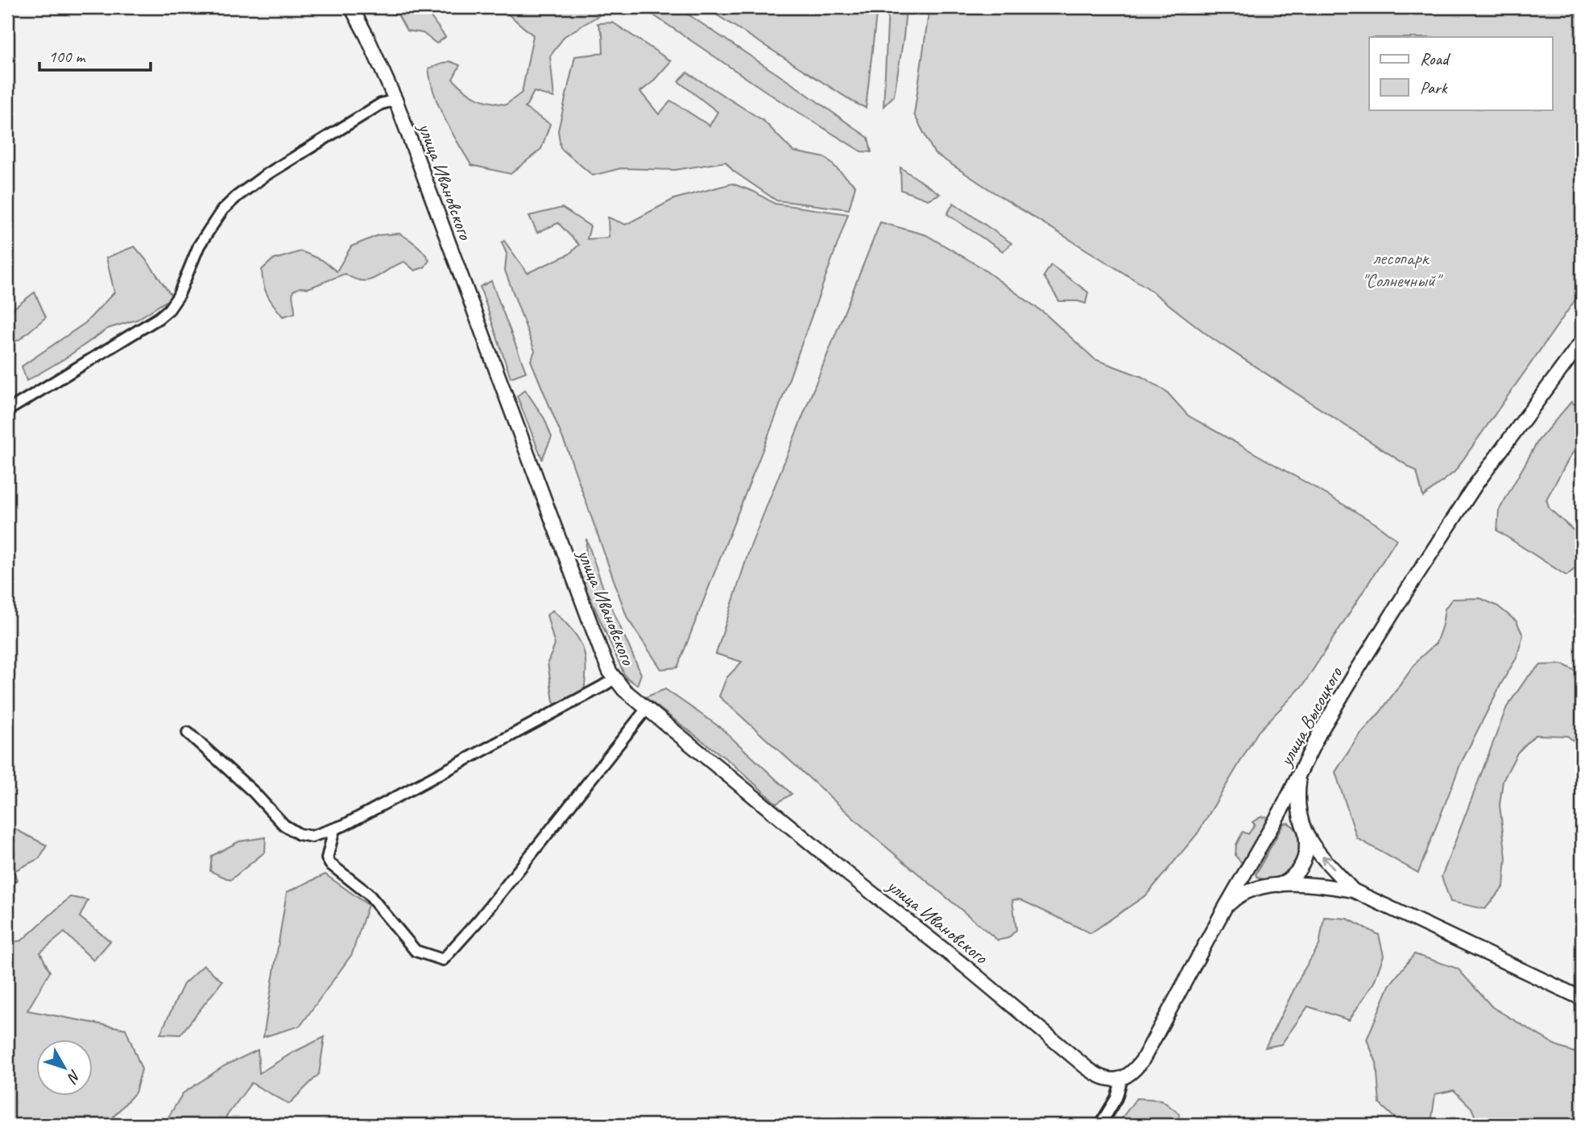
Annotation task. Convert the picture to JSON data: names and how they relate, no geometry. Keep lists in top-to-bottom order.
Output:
{
  "streets": {
    "main road": ["улица Ивановского", "улица Высоцкого"]
  },
  "crossings": [
    ["улица Ивановского", "улица Высоцкого"]
  ],
  "parks": ["лесопарк \"Солнечный\""],
  "legend": ["Road", "Park"],
  "scale_bar": "100 m",
  "north": "bottom right"
}
